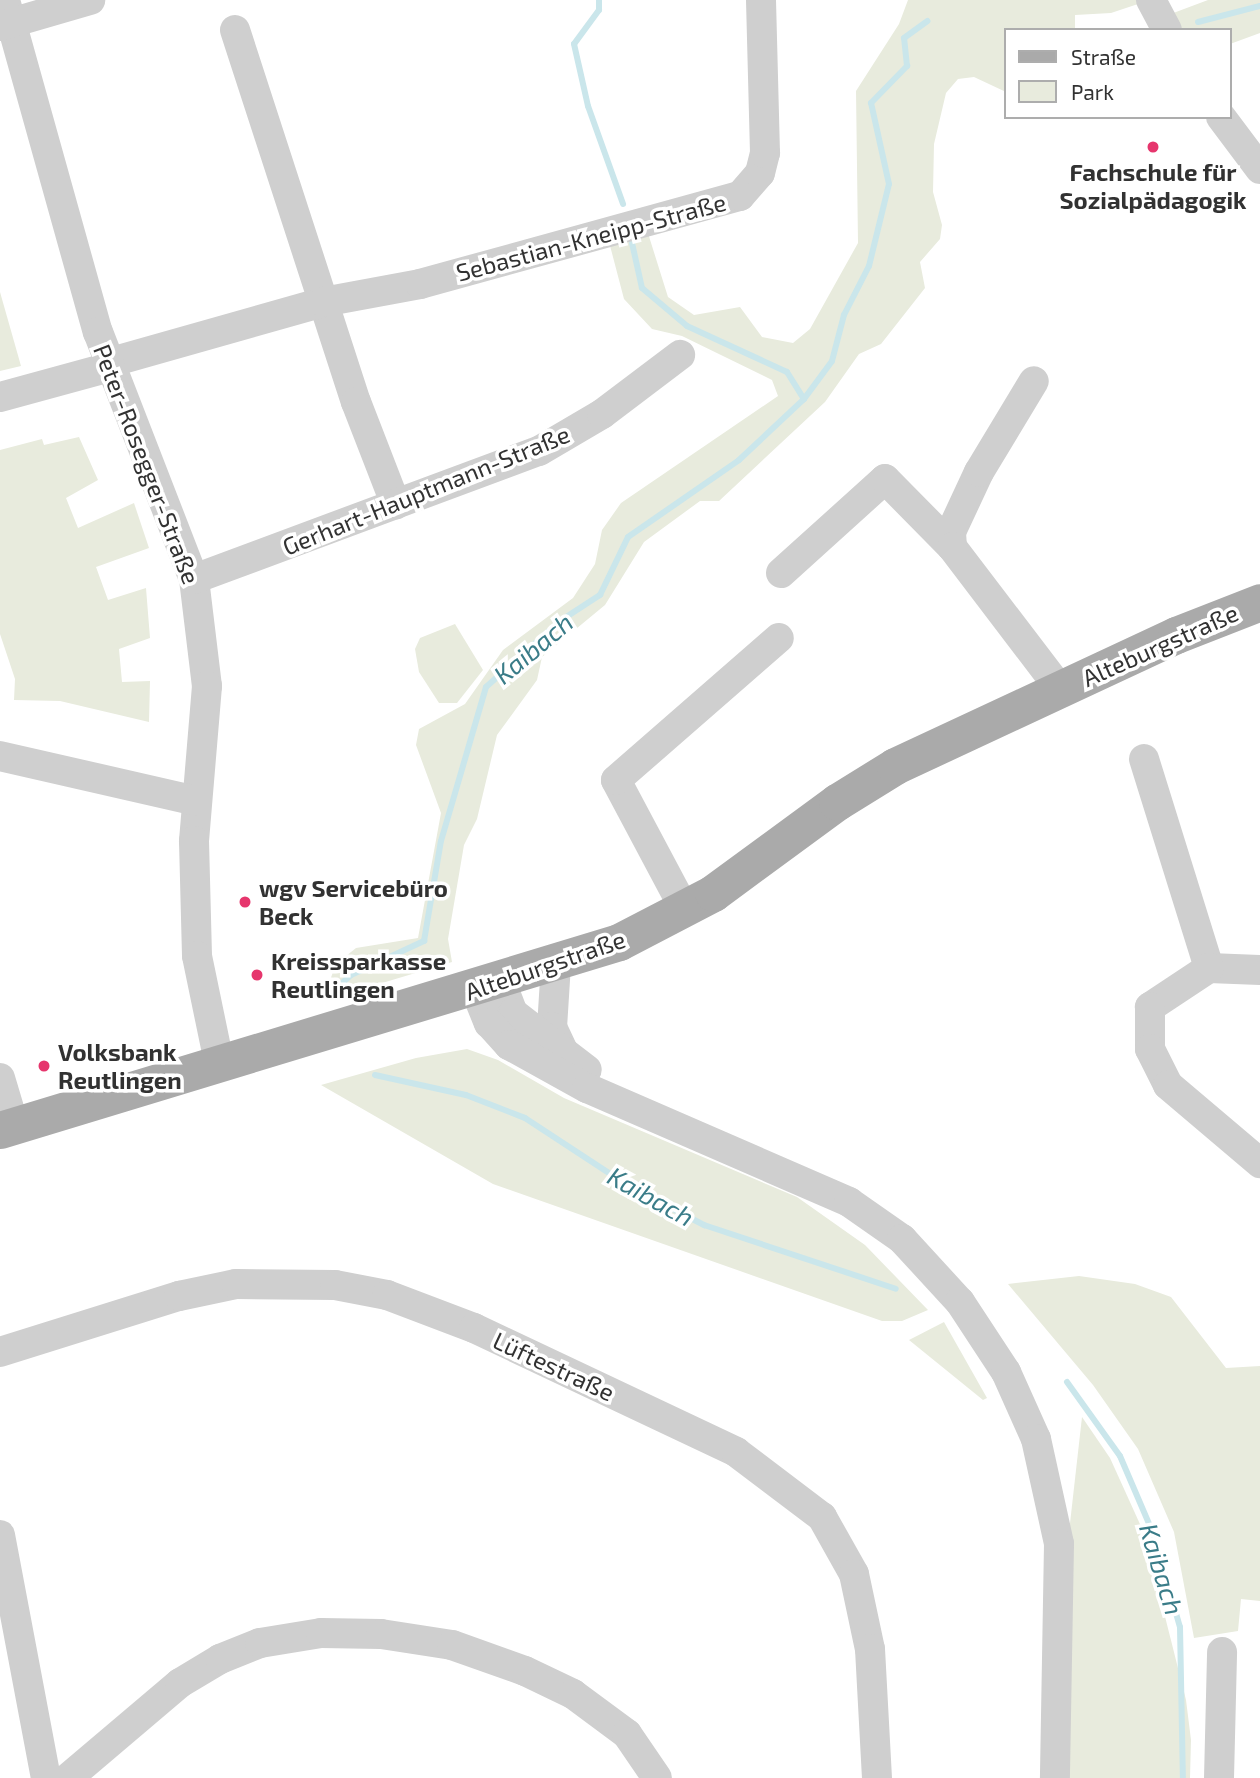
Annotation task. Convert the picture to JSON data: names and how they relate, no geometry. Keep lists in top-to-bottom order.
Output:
{
  "streets": {
    "main road": ["Alteburgstraße"],
    "street": [
      "Sebastian-Kneipp-Straße",
      "Peter-Rosegger-Straße",
      "Gerhart-Hauptmann-Straße",
      "Lüftestraße"
    ]
  },
  "crossings": [
    ["Sebastian-Kneipp-Straße", "Peter-Rosegger-Straße"],
    ["Peter-Rosegger-Straße", "Gerhart-Hauptmann-Straße"],
    ["Peter-Rosegger-Straße", "Alteburgstraße"]
  ],
  "water": ["Kaibach"],
  "places": [
    "Fachschule für Sozialpädagogik",
    "wgv Servicebüro Beck",
    "Kreissparkasse Reutlingen",
    "Volksbank Reutlingen"
  ],
  "legend": ["Straße", "Park"]
}
